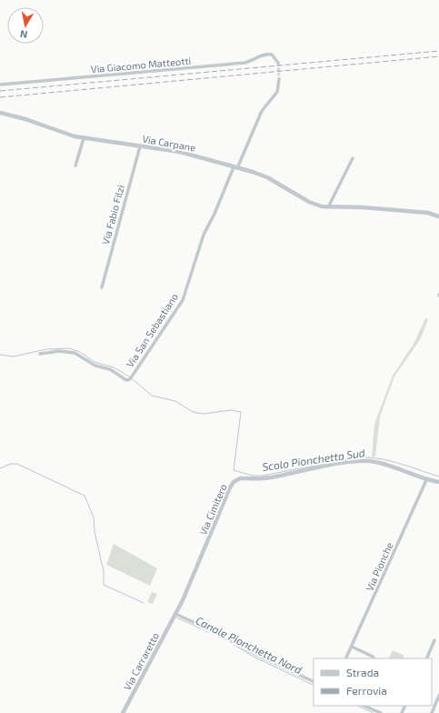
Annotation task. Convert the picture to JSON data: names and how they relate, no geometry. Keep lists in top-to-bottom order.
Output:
{
  "streets": {
    "street": [
      "Via Giacomo Matteotti",
      "Via Carpane",
      "Via Fabio Filzi",
      "Via San Sebastiano",
      "Via Cimitero",
      "Via Pionche",
      "Via Carraretto"
    ]
  },
  "crossings": [
    ["Via Carpane", "Via Fabio Filzi"],
    ["Via Carpane", "Via San Sebastiano"],
    ["Via Cimitero", "Via Pionche"],
    ["Via Cimitero", "Via Carraretto"]
  ],
  "water": ["Scolo Pionchetta Sud", "Canale Pionchetta Nord"],
  "legend": ["Strada", "Ferrovia"],
  "north": "bottom"
}
